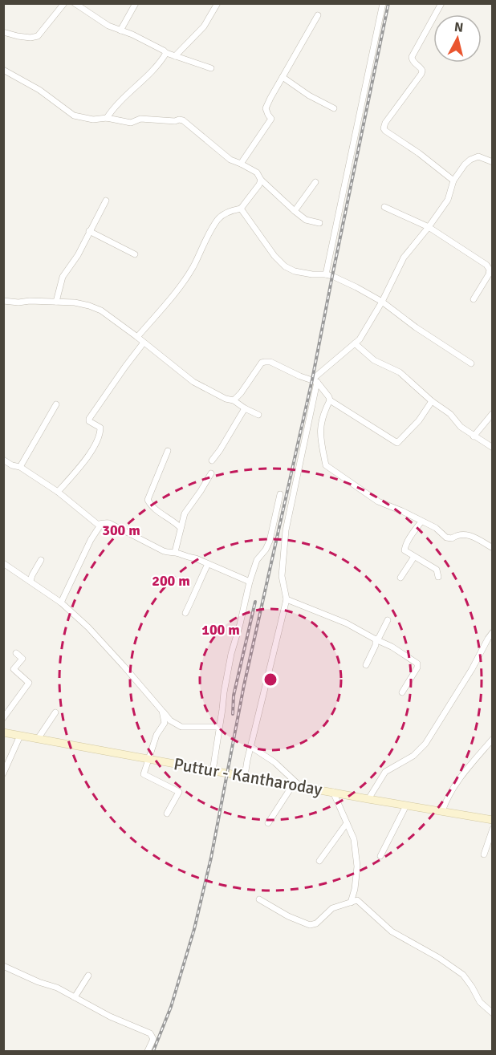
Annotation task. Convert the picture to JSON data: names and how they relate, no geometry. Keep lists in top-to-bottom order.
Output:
{
  "streets": {
    "main road": ["Puttur - Kantharoday"]
  },
  "north": "top",
  "rings": ["300 m", "200 m", "100 m"]
}
